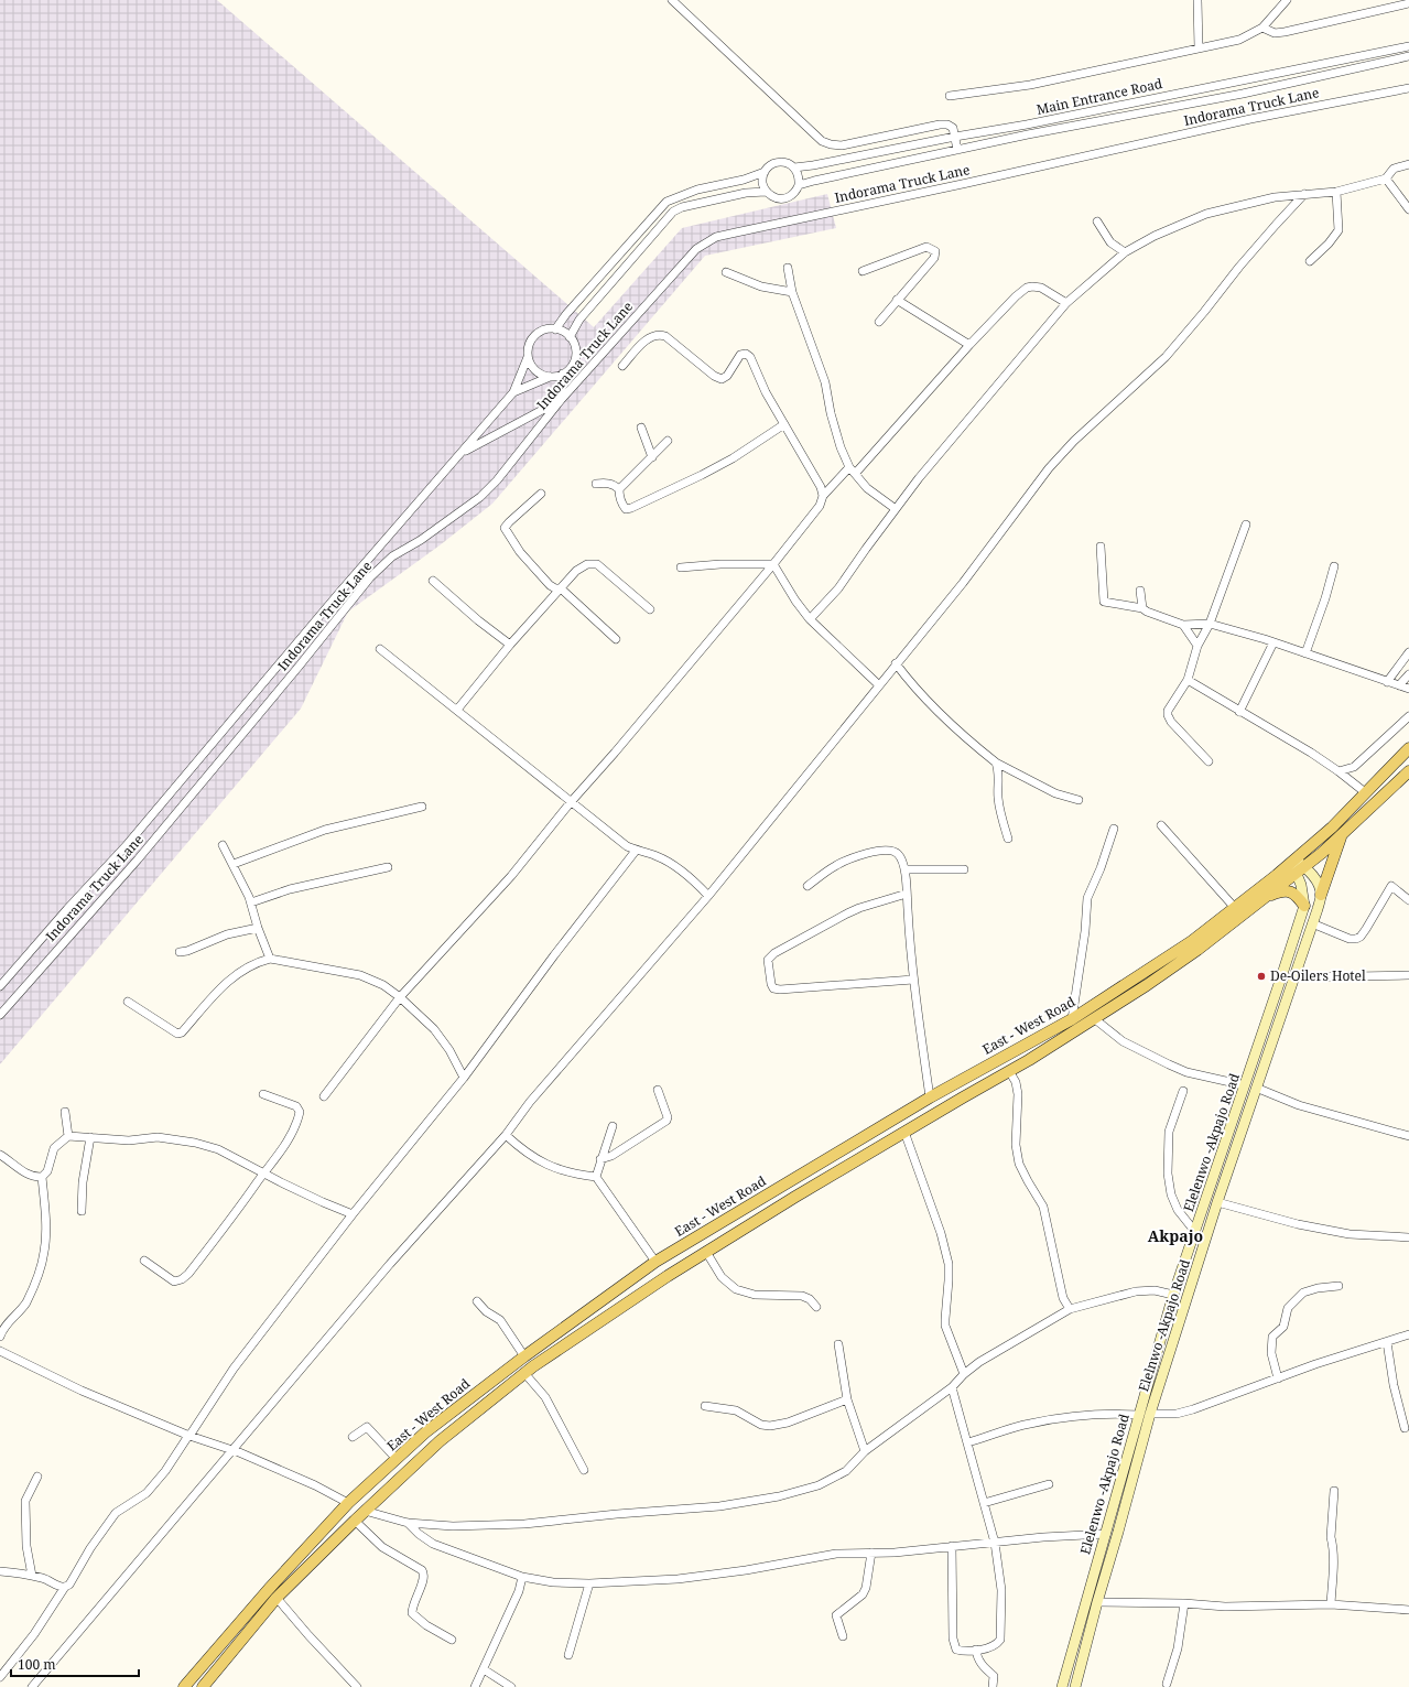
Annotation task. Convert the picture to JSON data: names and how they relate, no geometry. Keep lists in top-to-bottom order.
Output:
{
  "streets": {
    "main road": ["East - West Road", "Elelenwo -Akpajo Road", "Elelnwo -Akpajo Road"],
    "street": ["Main Entrance Road", "Indorama Truck Lane"]
  },
  "crossings": [
    ["East - West Road", "Elelenwo -Akpajo Road"]
  ],
  "districts": ["Akpajo"],
  "places": ["De-Oilers Hotel"],
  "scale_bar": "100 m"
}
